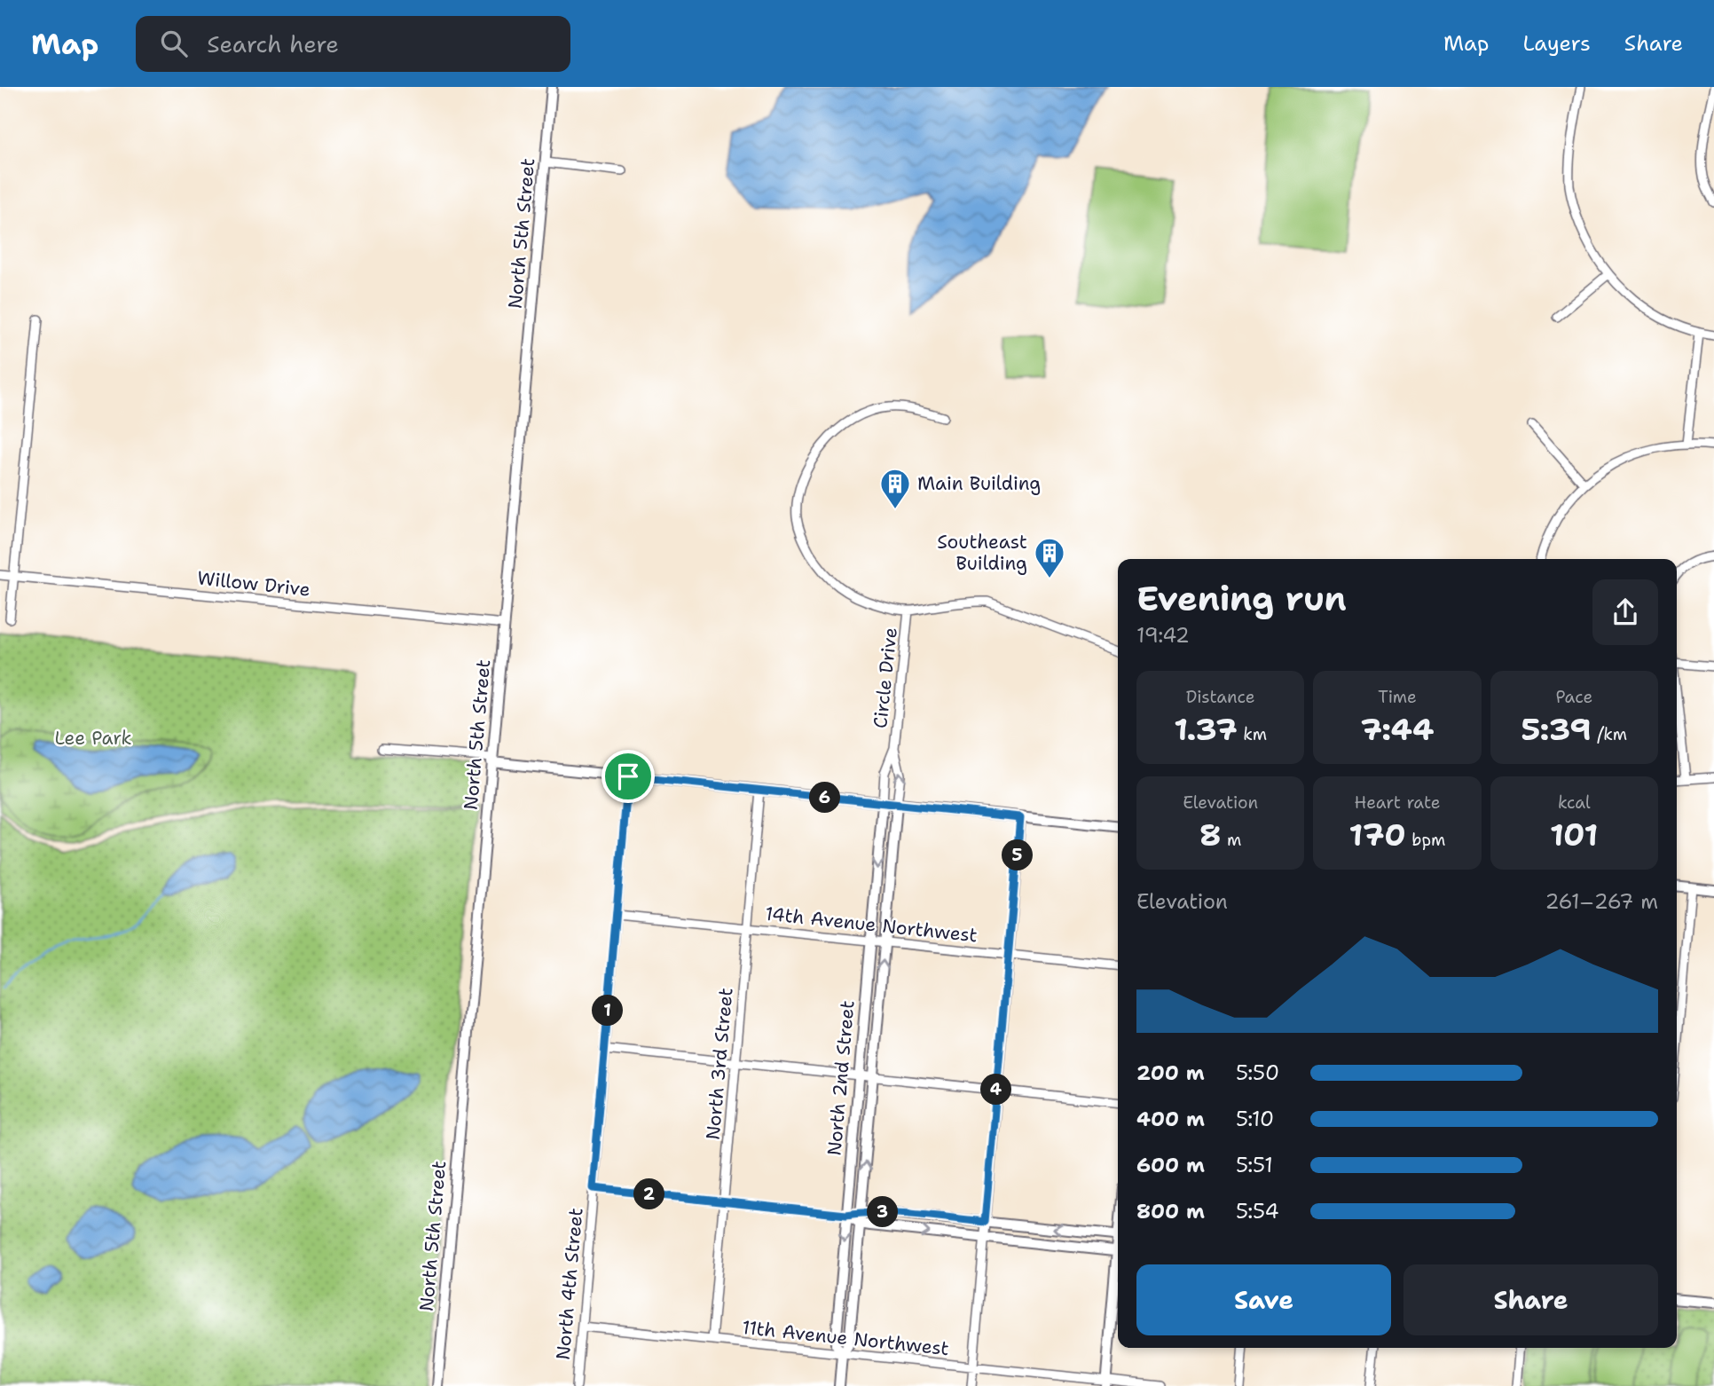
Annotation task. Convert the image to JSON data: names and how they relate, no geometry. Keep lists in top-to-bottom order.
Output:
{
  "streets": {
    "street": [
      "North 5th Street",
      "Willow Drive",
      "Circle Drive",
      "14th Avenue Northwest",
      "North 3rd Street",
      "North 2nd Street",
      "North 4th Street",
      "11th Avenue Northwest"
    ]
  },
  "crossings": [
    ["North 5th Street", "Willow Drive"],
    ["Circle Drive", "North 2nd Street"],
    ["14th Avenue Northwest", "North 3rd Street"],
    ["14th Avenue Northwest", "North 2nd Street"],
    ["14th Avenue Northwest", "North 4th Street"],
    ["North 3rd Street", "11th Avenue Northwest"],
    ["North 2nd Street", "11th Avenue Northwest"],
    ["North 4th Street", "11th Avenue Northwest"]
  ],
  "parks": ["Lee Park"],
  "places": {
    "building": ["Main Building", "Southeast Building"]
  },
  "page": {
    "header": "Map",
    "search": "Search here",
    "nav": ["Map", "Layers", "Share"],
    "heading": ["Evening run", "19:42"],
    "stats": [
      ["Distance", "1.37 km"],
      ["Time", "7:44"],
      ["Pace", "5:39 /km"],
      ["Elevation", "8 m"],
      ["Heart rate", "170 bpm"],
      ["kcal", "101"]
    ],
    "pins": [
      "6",
      "5",
      "1",
      "4",
      "2",
      "3"
    ],
    "chart": ["Elevation", "261–267 m"],
    "list": [
      {
        "name": "200 m",
        "note": "5:50"
      },
      {
        "name": "400 m",
        "note": "5:10"
      },
      {
        "name": "600 m",
        "note": "5:51"
      },
      {
        "name": "800 m",
        "note": "5:54"
      }
    ],
    "buttons": ["Save", "Share"]
  }
}
